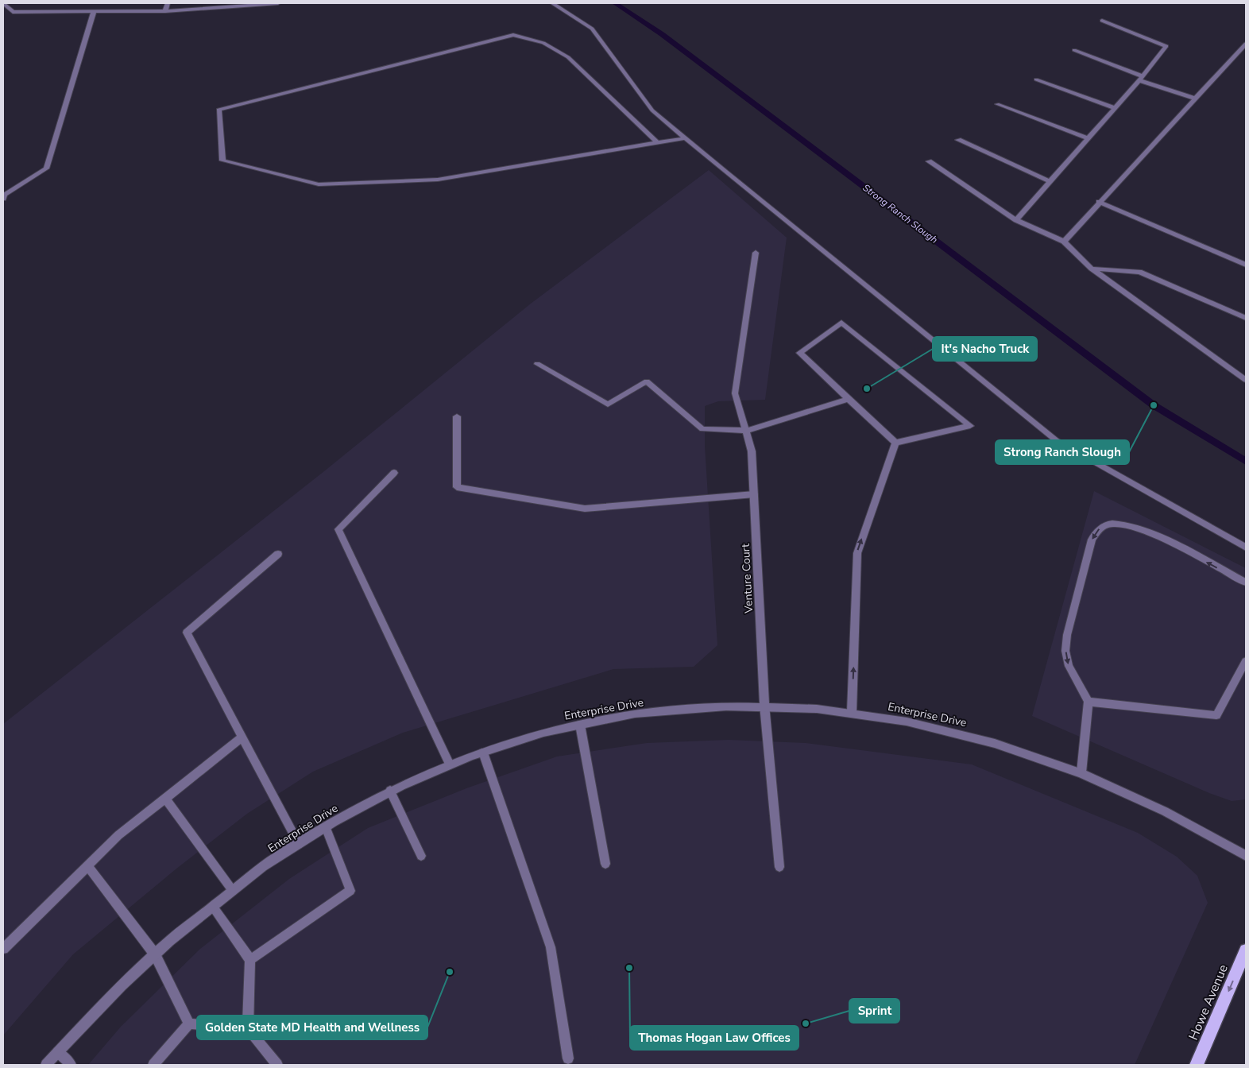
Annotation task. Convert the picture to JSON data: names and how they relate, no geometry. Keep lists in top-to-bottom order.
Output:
{
  "streets": {
    "main road": ["Howe Avenue"],
    "street": ["Venture Court", "Enterprise Drive"]
  },
  "crossings": [
    ["Venture Court", "Enterprise Drive"]
  ],
  "one_way": ["Howe Avenue"],
  "water": ["Strong Ranch Slough"],
  "places": [
    "It's Nacho Truck",
    "Strong Ranch Slough",
    "Thomas Hogan Law Offices",
    "Golden State MD Health and Wellness",
    "Sprint"
  ]
}
